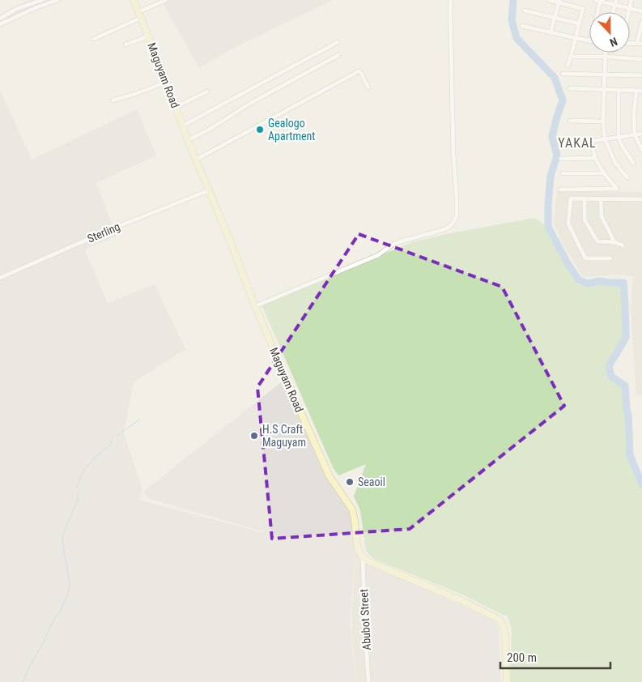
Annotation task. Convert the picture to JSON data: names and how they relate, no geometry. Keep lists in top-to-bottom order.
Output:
{
  "streets": {
    "main road": ["Maguyam Road"],
    "street": ["Sterling", "Abubot Street"]
  },
  "crossings": [
    ["Maguyam Road", "Sterling"],
    ["Maguyam Road", "Abubot Street"]
  ],
  "districts": ["YAKAL"],
  "places": ["Gealogo Apartment", "H.S Craft Maguyam", "Seaoil"],
  "scale_bar": "200 m",
  "north": "bottom"
}
